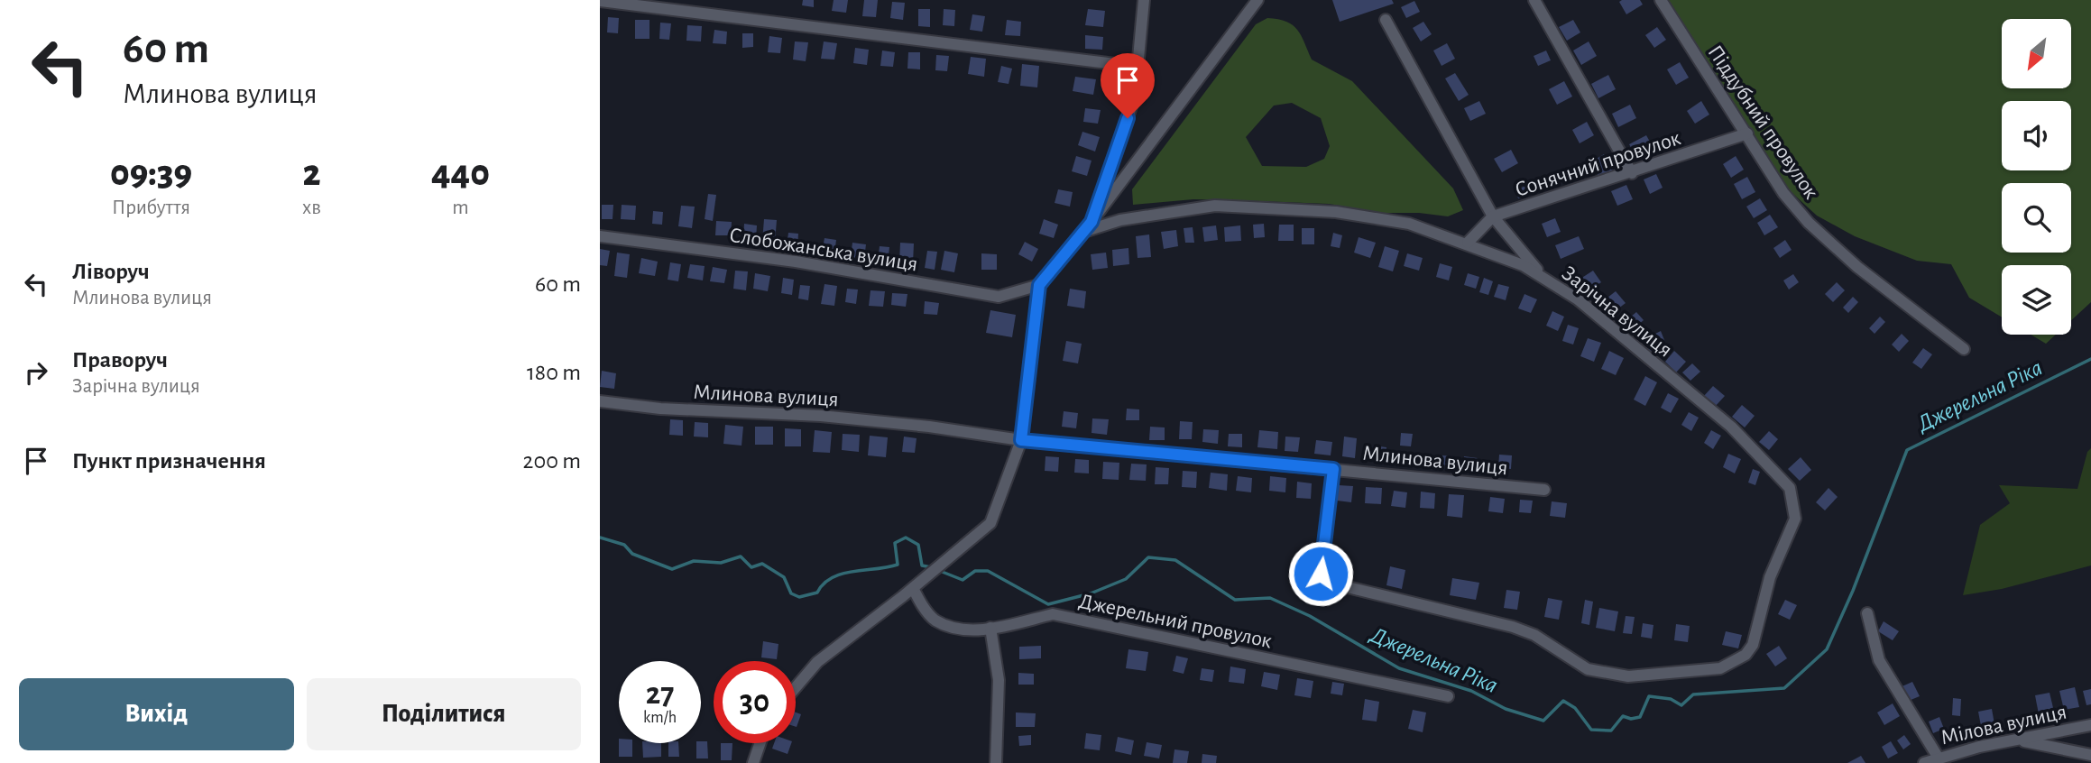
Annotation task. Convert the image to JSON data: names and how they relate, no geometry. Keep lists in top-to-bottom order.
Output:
{
  "streets": {
    "street": [
      "Піддубний провулок",
      "Сонячний провулок",
      "Слобожанська вулиця",
      "Зарічна вулиця",
      "Млинова вулиця",
      "Джерельний провулок",
      "Мілова вулиця"
    ]
  },
  "crossings": [
    ["Піддубний провулок", "Сонячний провулок"],
    ["Сонячний провулок", "Зарічна вулиця"],
    ["Зарічна вулиця", "Млинова вулиця"]
  ],
  "water": ["Джерельна Ріка"],
  "north": "bottom left",
  "page": {
    "turn": ["60 m", "Млинова вулиця"],
    "eta": [
      "09:39",
      "Прибуття",
      "2",
      "хв",
      "440",
      "m"
    ],
    "list": [
      {
        "name": "Ліворуч",
        "note": "Млинова вулиця",
        "value": "60 m"
      },
      {
        "name": "Праворуч",
        "note": "Зарічна вулиця",
        "value": "180 m"
      },
      {
        "name": "Пункт призначення",
        "value": "200 m"
      }
    ],
    "speed": "27 km/h",
    "limit": "30",
    "buttons": ["Вихід", "Поділитися"]
  }
}
